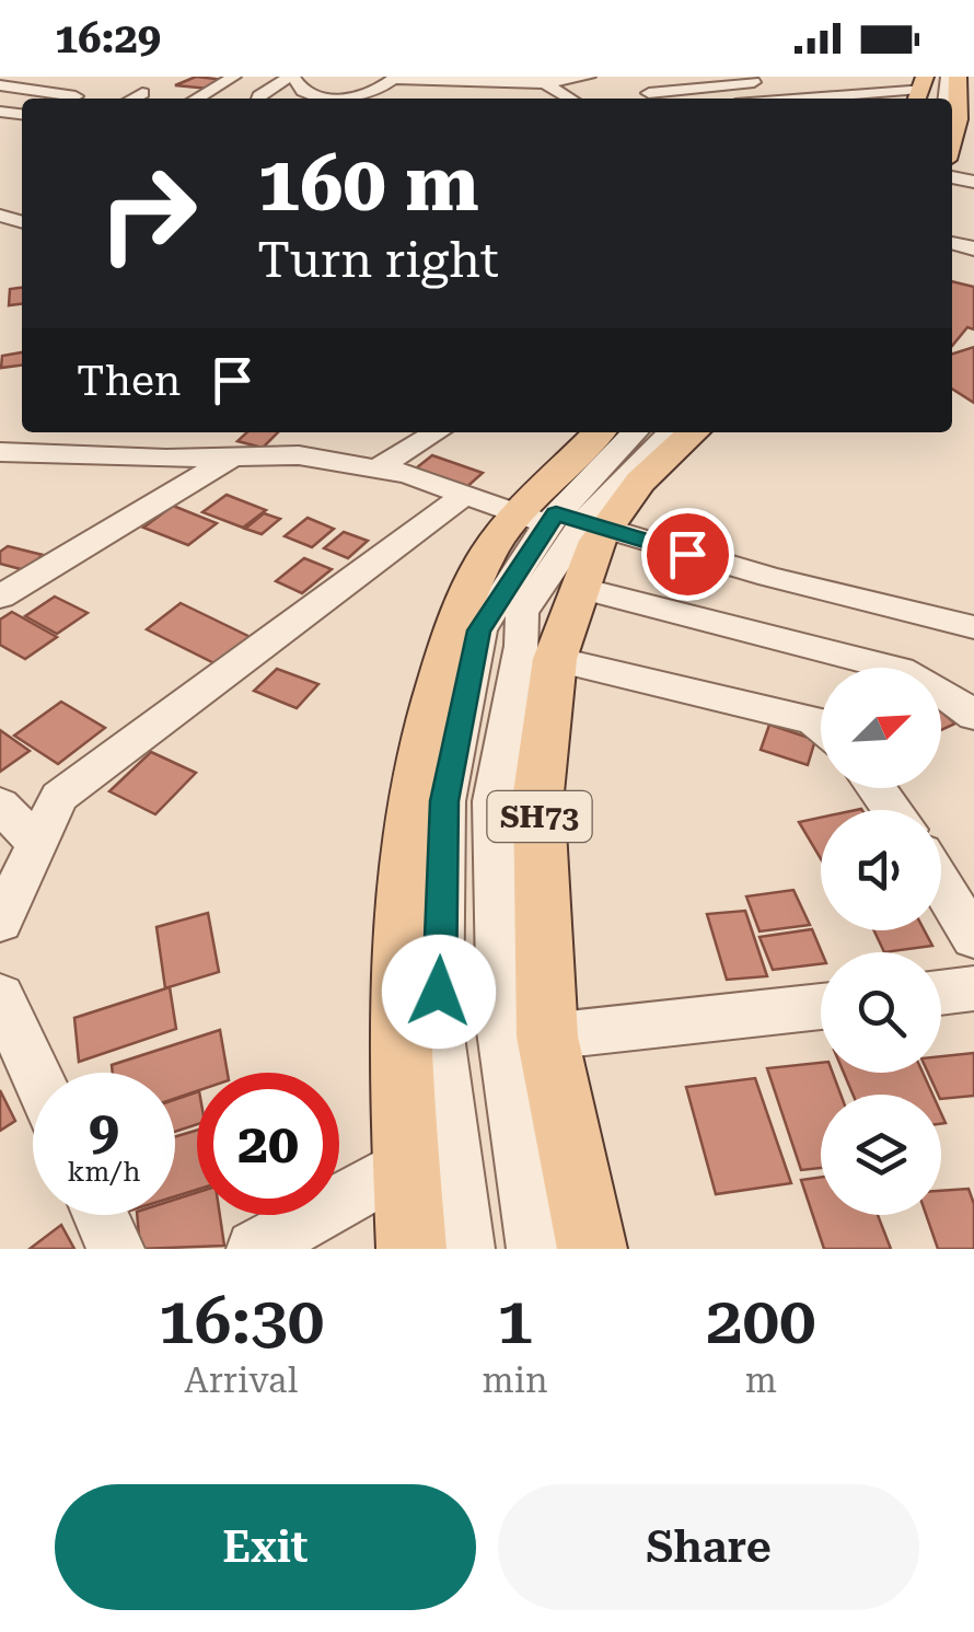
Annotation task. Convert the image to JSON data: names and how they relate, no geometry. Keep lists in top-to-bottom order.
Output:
{
  "streets": {
    "main road": ["SH73"]
  },
  "north": "top right",
  "page": {
    "status": "16:29",
    "turn": ["160 m", "Turn right"],
    "then": "Then",
    "speed": "9 km/h",
    "limit": "20",
    "eta": [
      "16:30",
      "Arrival",
      "1",
      "min",
      "200",
      "m"
    ],
    "buttons": ["Exit", "Share"]
  }
}
